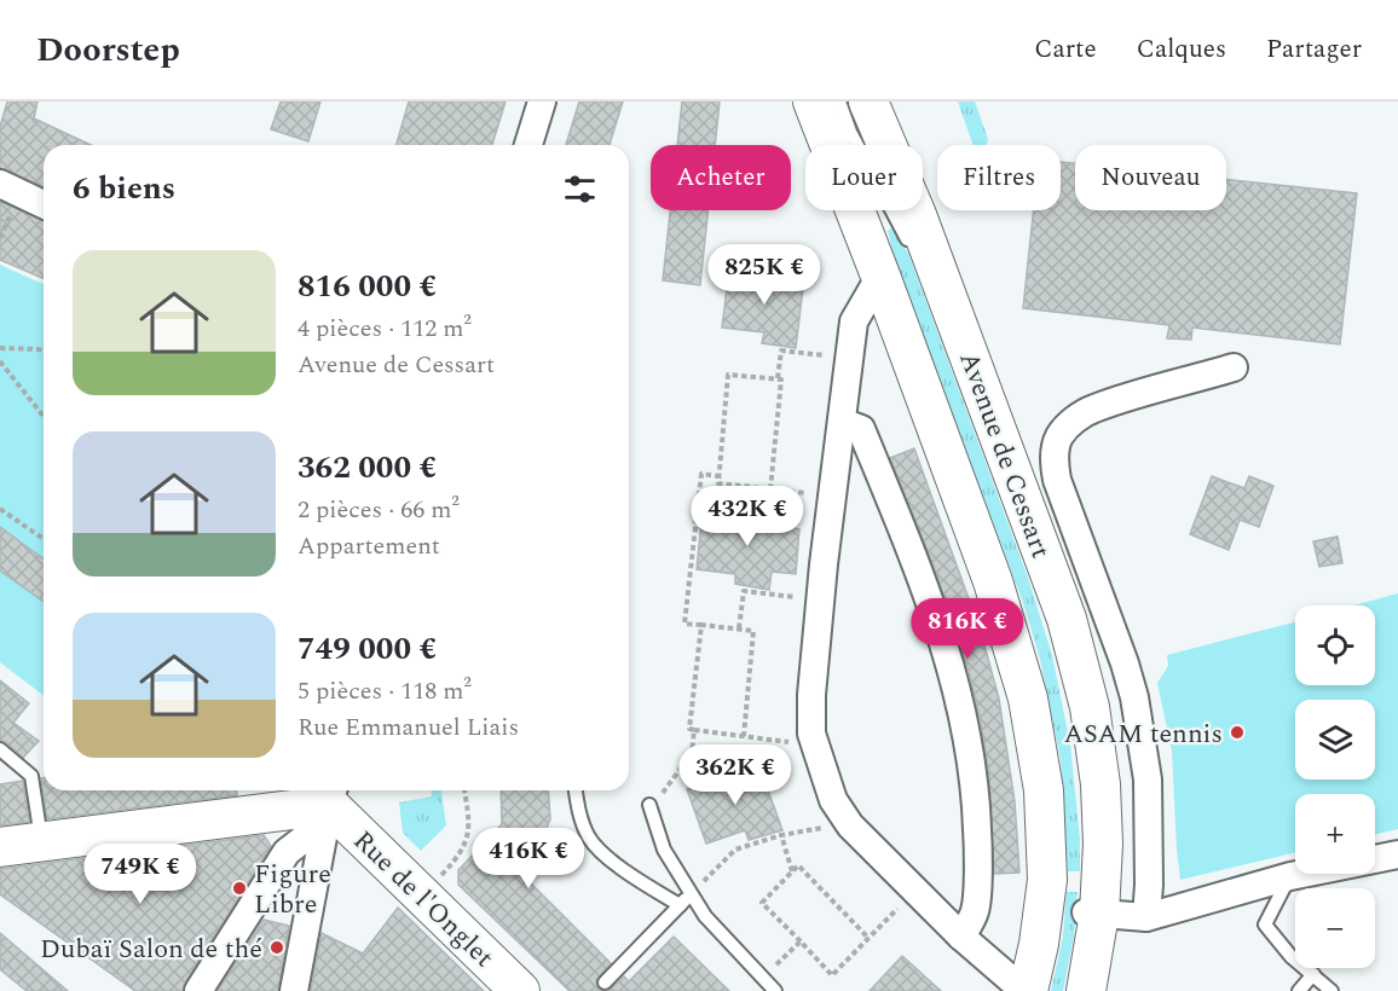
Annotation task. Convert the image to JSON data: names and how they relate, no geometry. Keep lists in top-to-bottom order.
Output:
{
  "streets": {
    "main road": ["Avenue de Cessart", "Rue de l'Onglet"]
  },
  "places": ["ASAM tennis", "Figure Libre", "Dubaï Salon de thé"],
  "page": {
    "header": "Doorstep",
    "nav": ["Carte", "Calques", "Partager"],
    "chip": [
      "Acheter",
      "Louer",
      "Filtres",
      "Nouveau"
    ],
    "heading": "6 biens",
    "list": [
      {
        "name": "816 000 €",
        "note": "4 pièces · 112 m² · Avenue de Cessart"
      },
      {
        "name": "362 000 €",
        "note": "2 pièces · 66 m² · Appartement"
      },
      {
        "name": "749 000 €",
        "note": "5 pièces · 118 m² · Rue Emmanuel Liais"
      }
    ],
    "price": [
      "825K €",
      "432K €",
      "816K €",
      "362K €",
      "416K €",
      "749K €"
    ],
    "map_buttons": ["+", "−"]
  }
}
